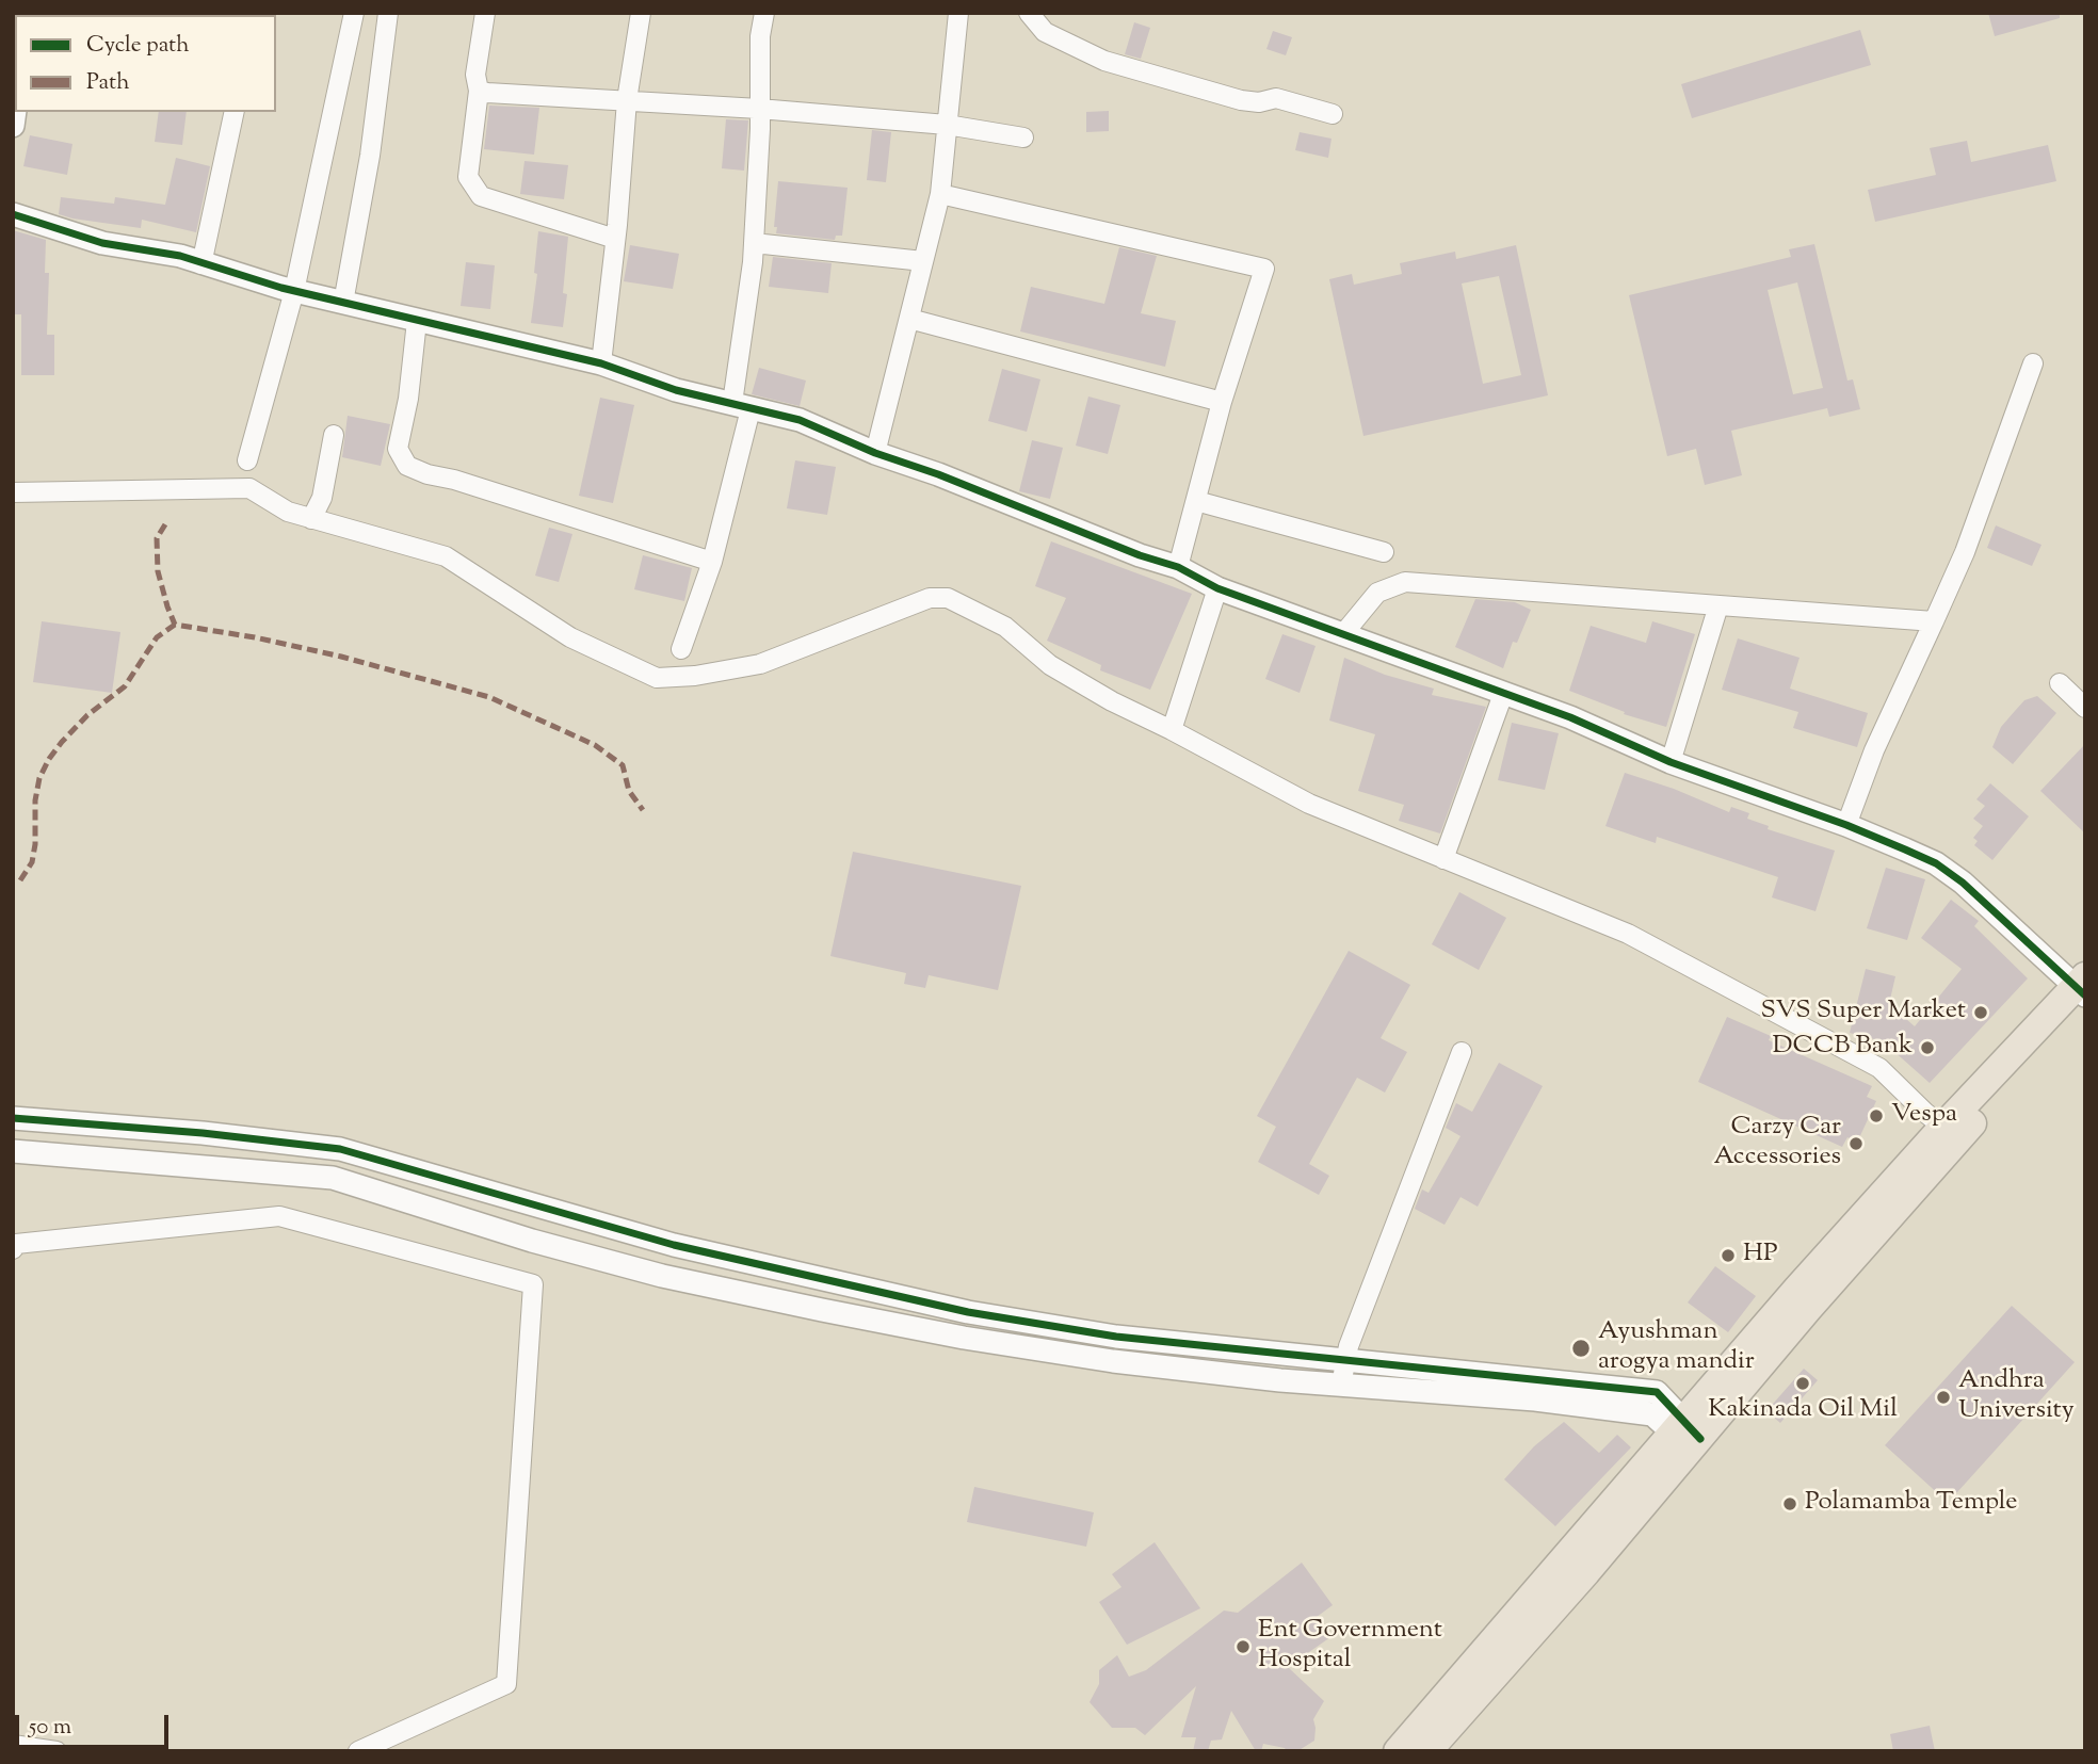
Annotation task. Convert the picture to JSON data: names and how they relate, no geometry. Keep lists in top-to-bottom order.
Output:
{
  "places": [
    "SVS Super Market",
    "DCCB Bank",
    "Vespa",
    "Carzy Car Accessories",
    "HP",
    "Ayushman arogya mandir",
    "Kakinada Oil Mil",
    "Andhra University",
    "Polamamba Temple",
    "Ent Government Hospital"
  ],
  "legend": ["Cycle path", "Path"],
  "scale_bar": "50 m"
}
